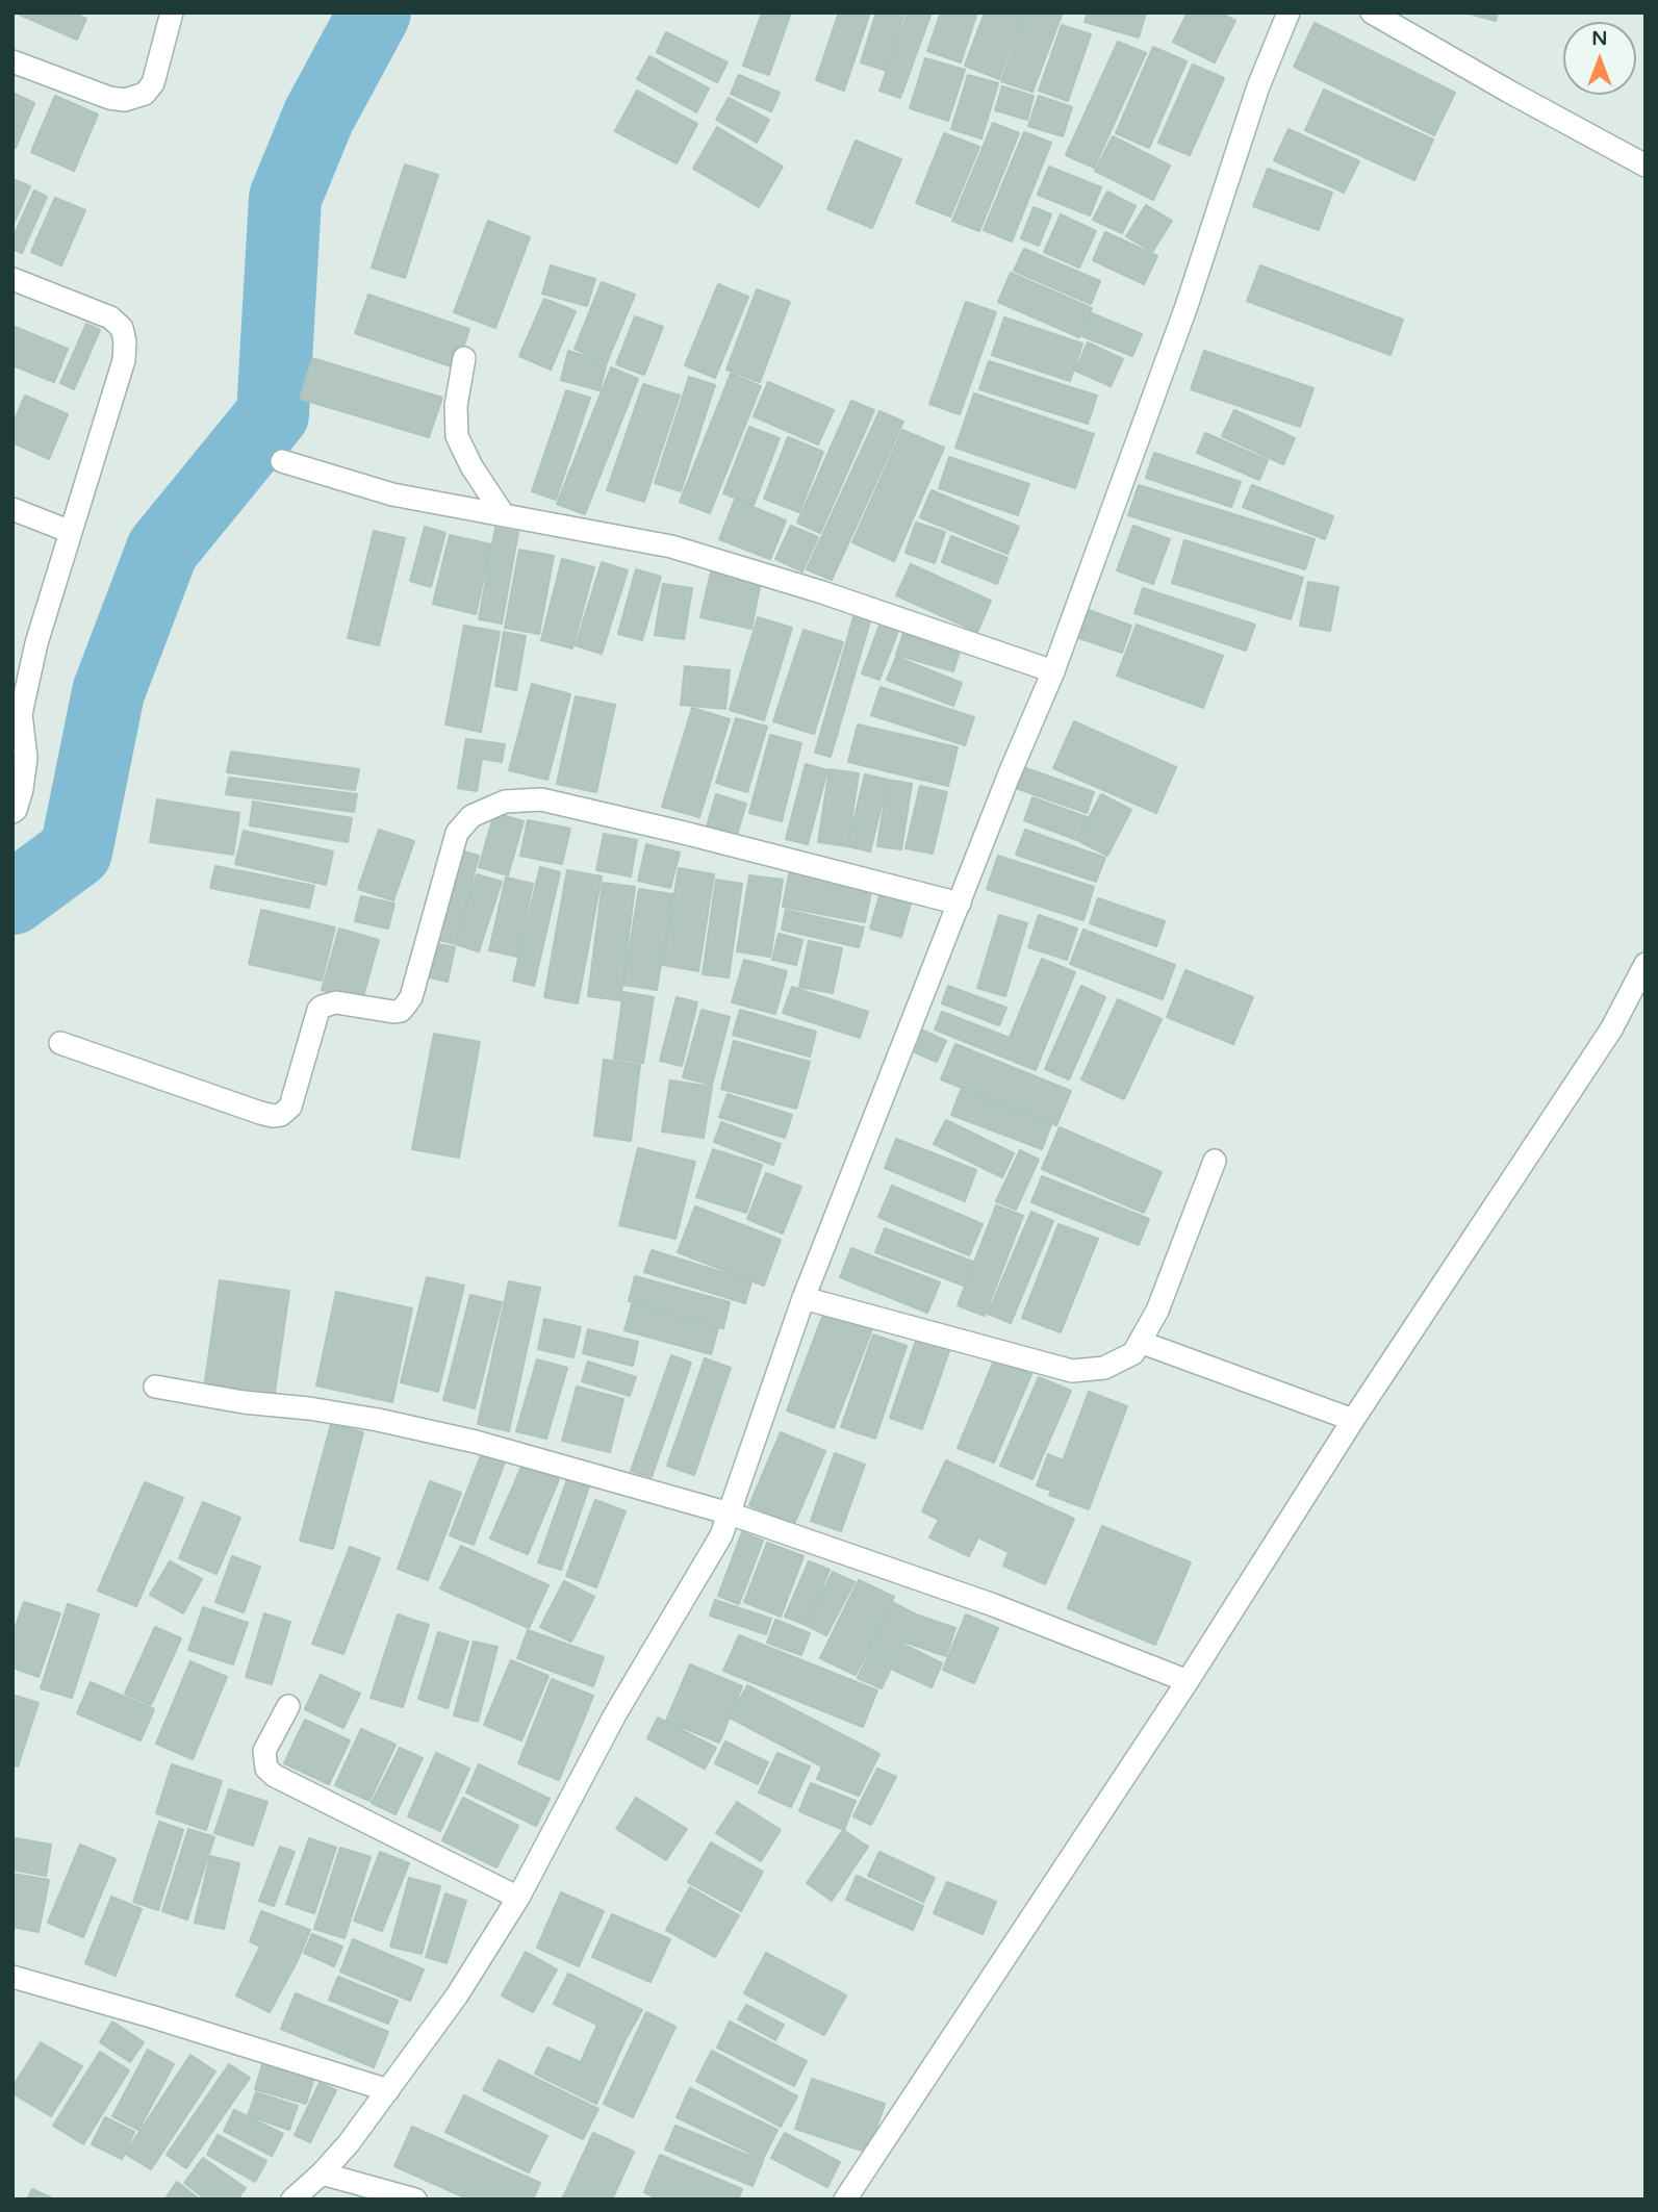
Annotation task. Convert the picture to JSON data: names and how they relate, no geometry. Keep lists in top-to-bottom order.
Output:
{
  "north": "top"
}
